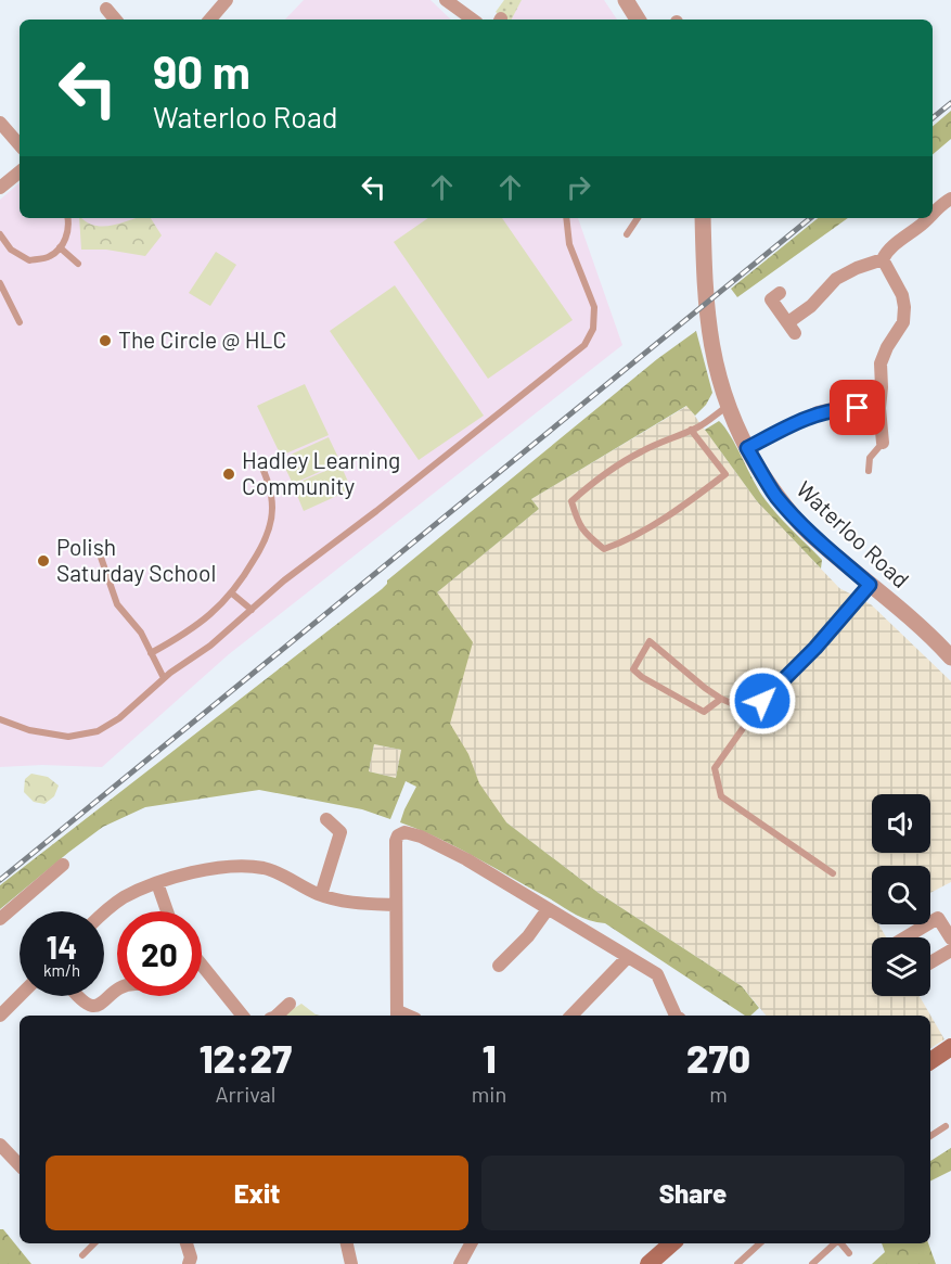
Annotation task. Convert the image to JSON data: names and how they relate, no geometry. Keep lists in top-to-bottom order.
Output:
{
  "streets": {
    "street": ["Waterloo Road"]
  },
  "places": ["The Circle @ HLC", "Hadley Learning Community", "Polish Saturday School"],
  "page": {
    "turn": ["90 m", "Waterloo Road"],
    "speed": "14 km/h",
    "limit": "20",
    "eta": [
      "12:27",
      "Arrival",
      "1",
      "min",
      "270",
      "m"
    ],
    "buttons": ["Exit", "Share"]
  }
}
